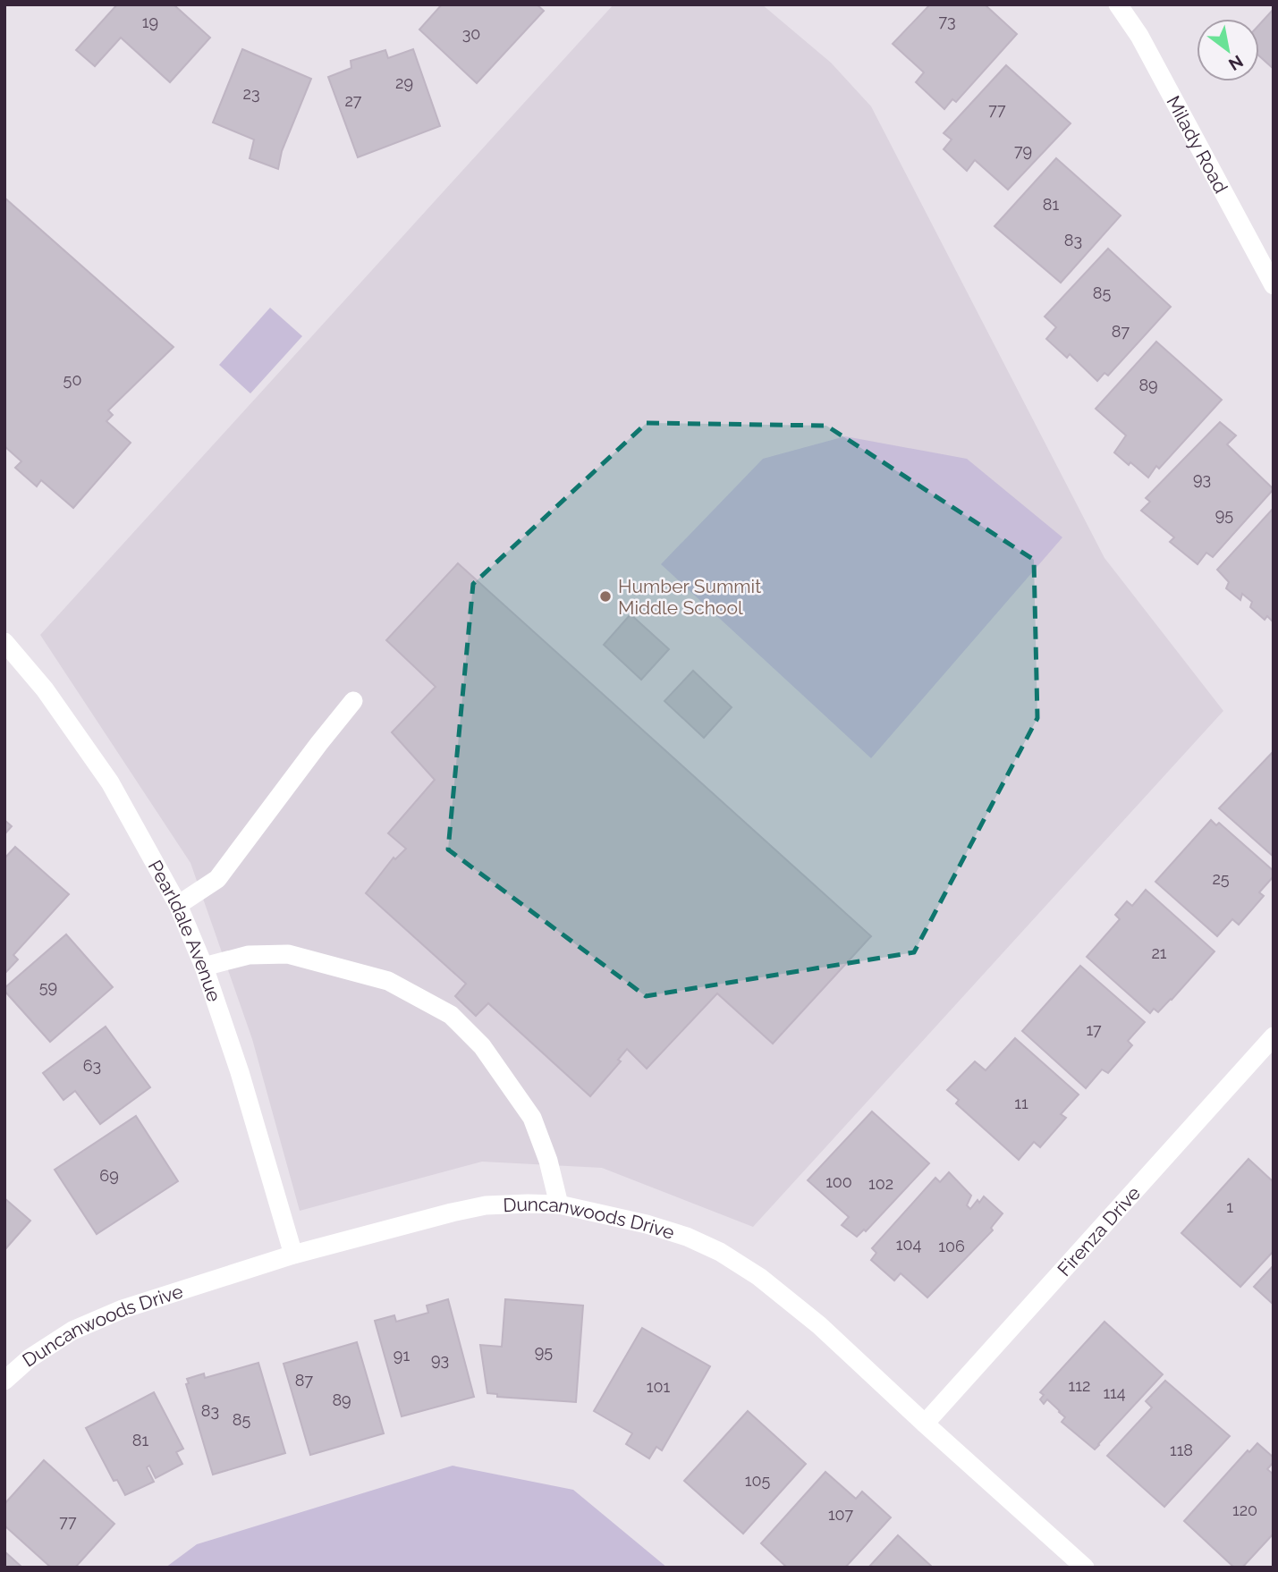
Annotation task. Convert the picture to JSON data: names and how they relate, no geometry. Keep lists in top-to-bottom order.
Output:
{
  "streets": {
    "street": [
      "Milady Road",
      "Pearldale Avenue",
      "Duncanwoods Drive",
      "Firenza Drive"
    ]
  },
  "crossings": [
    ["Pearldale Avenue", "Duncanwoods Drive"],
    ["Duncanwoods Drive", "Firenza Drive"]
  ],
  "places": ["Humber Summit Middle School"],
  "house_numbers": [
    "73",
    "19",
    "30",
    "29",
    "23",
    "27",
    "77",
    "79",
    "81",
    "83",
    "85",
    "87",
    "50",
    "89",
    "93",
    "95",
    "25",
    "21",
    "59",
    "17",
    "63",
    "11",
    "69",
    "100",
    "102",
    "1",
    "104",
    "106",
    "95",
    "91",
    "93",
    "87",
    "112",
    "101",
    "114",
    "89",
    "83",
    "85",
    "81",
    "118",
    "105",
    "120",
    "107",
    "77"
  ],
  "north": "bottom right"
}
